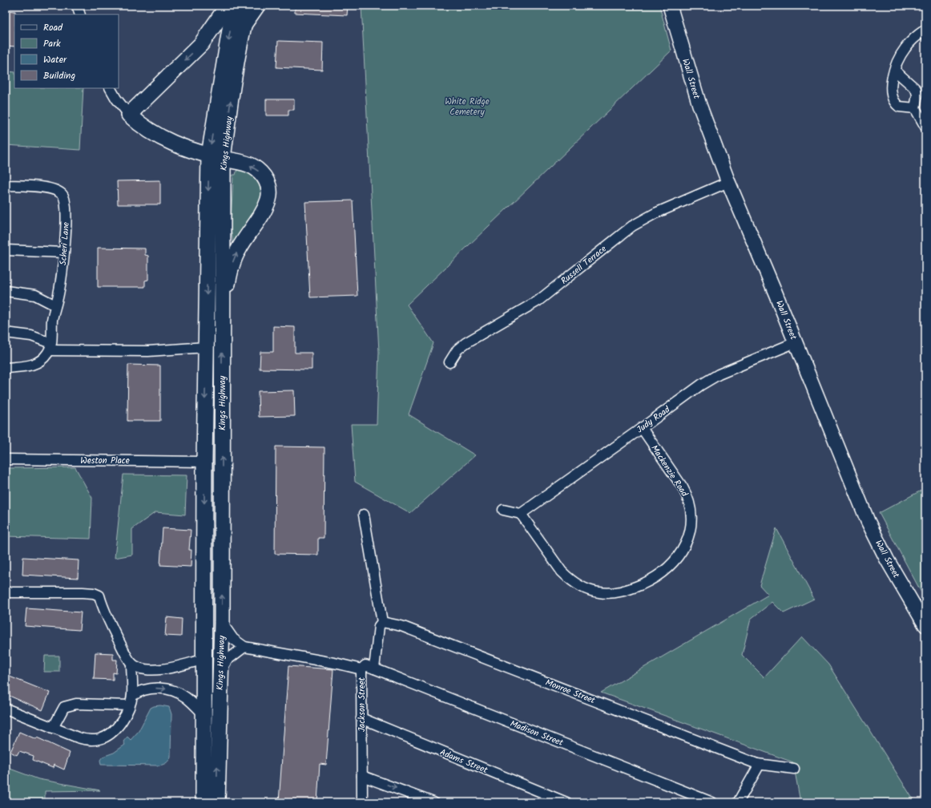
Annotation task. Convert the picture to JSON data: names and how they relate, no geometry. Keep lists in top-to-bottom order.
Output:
{
  "streets": {
    "main road": ["Kings Highway"],
    "street": [
      "Wall Street",
      "Scheri Lane",
      "Russell Terrace",
      "Judy Road",
      "Weston Place",
      "Mackenzie Road",
      "Monroe Street",
      "Jackson Street",
      "Madison Street",
      "Adams Street"
    ]
  },
  "crossings": [
    ["Wall Street", "Russell Terrace"],
    ["Wall Street", "Judy Road"],
    ["Kings Highway", "Weston Place"],
    ["Judy Road", "Mackenzie Road"],
    ["Monroe Street", "Jackson Street"],
    ["Jackson Street", "Madison Street"],
    ["Jackson Street", "Adams Street"]
  ],
  "parks": ["White Ridge Cemetery"],
  "legend": [
    "Road",
    "Park",
    "Water",
    "Building"
  ]
}
